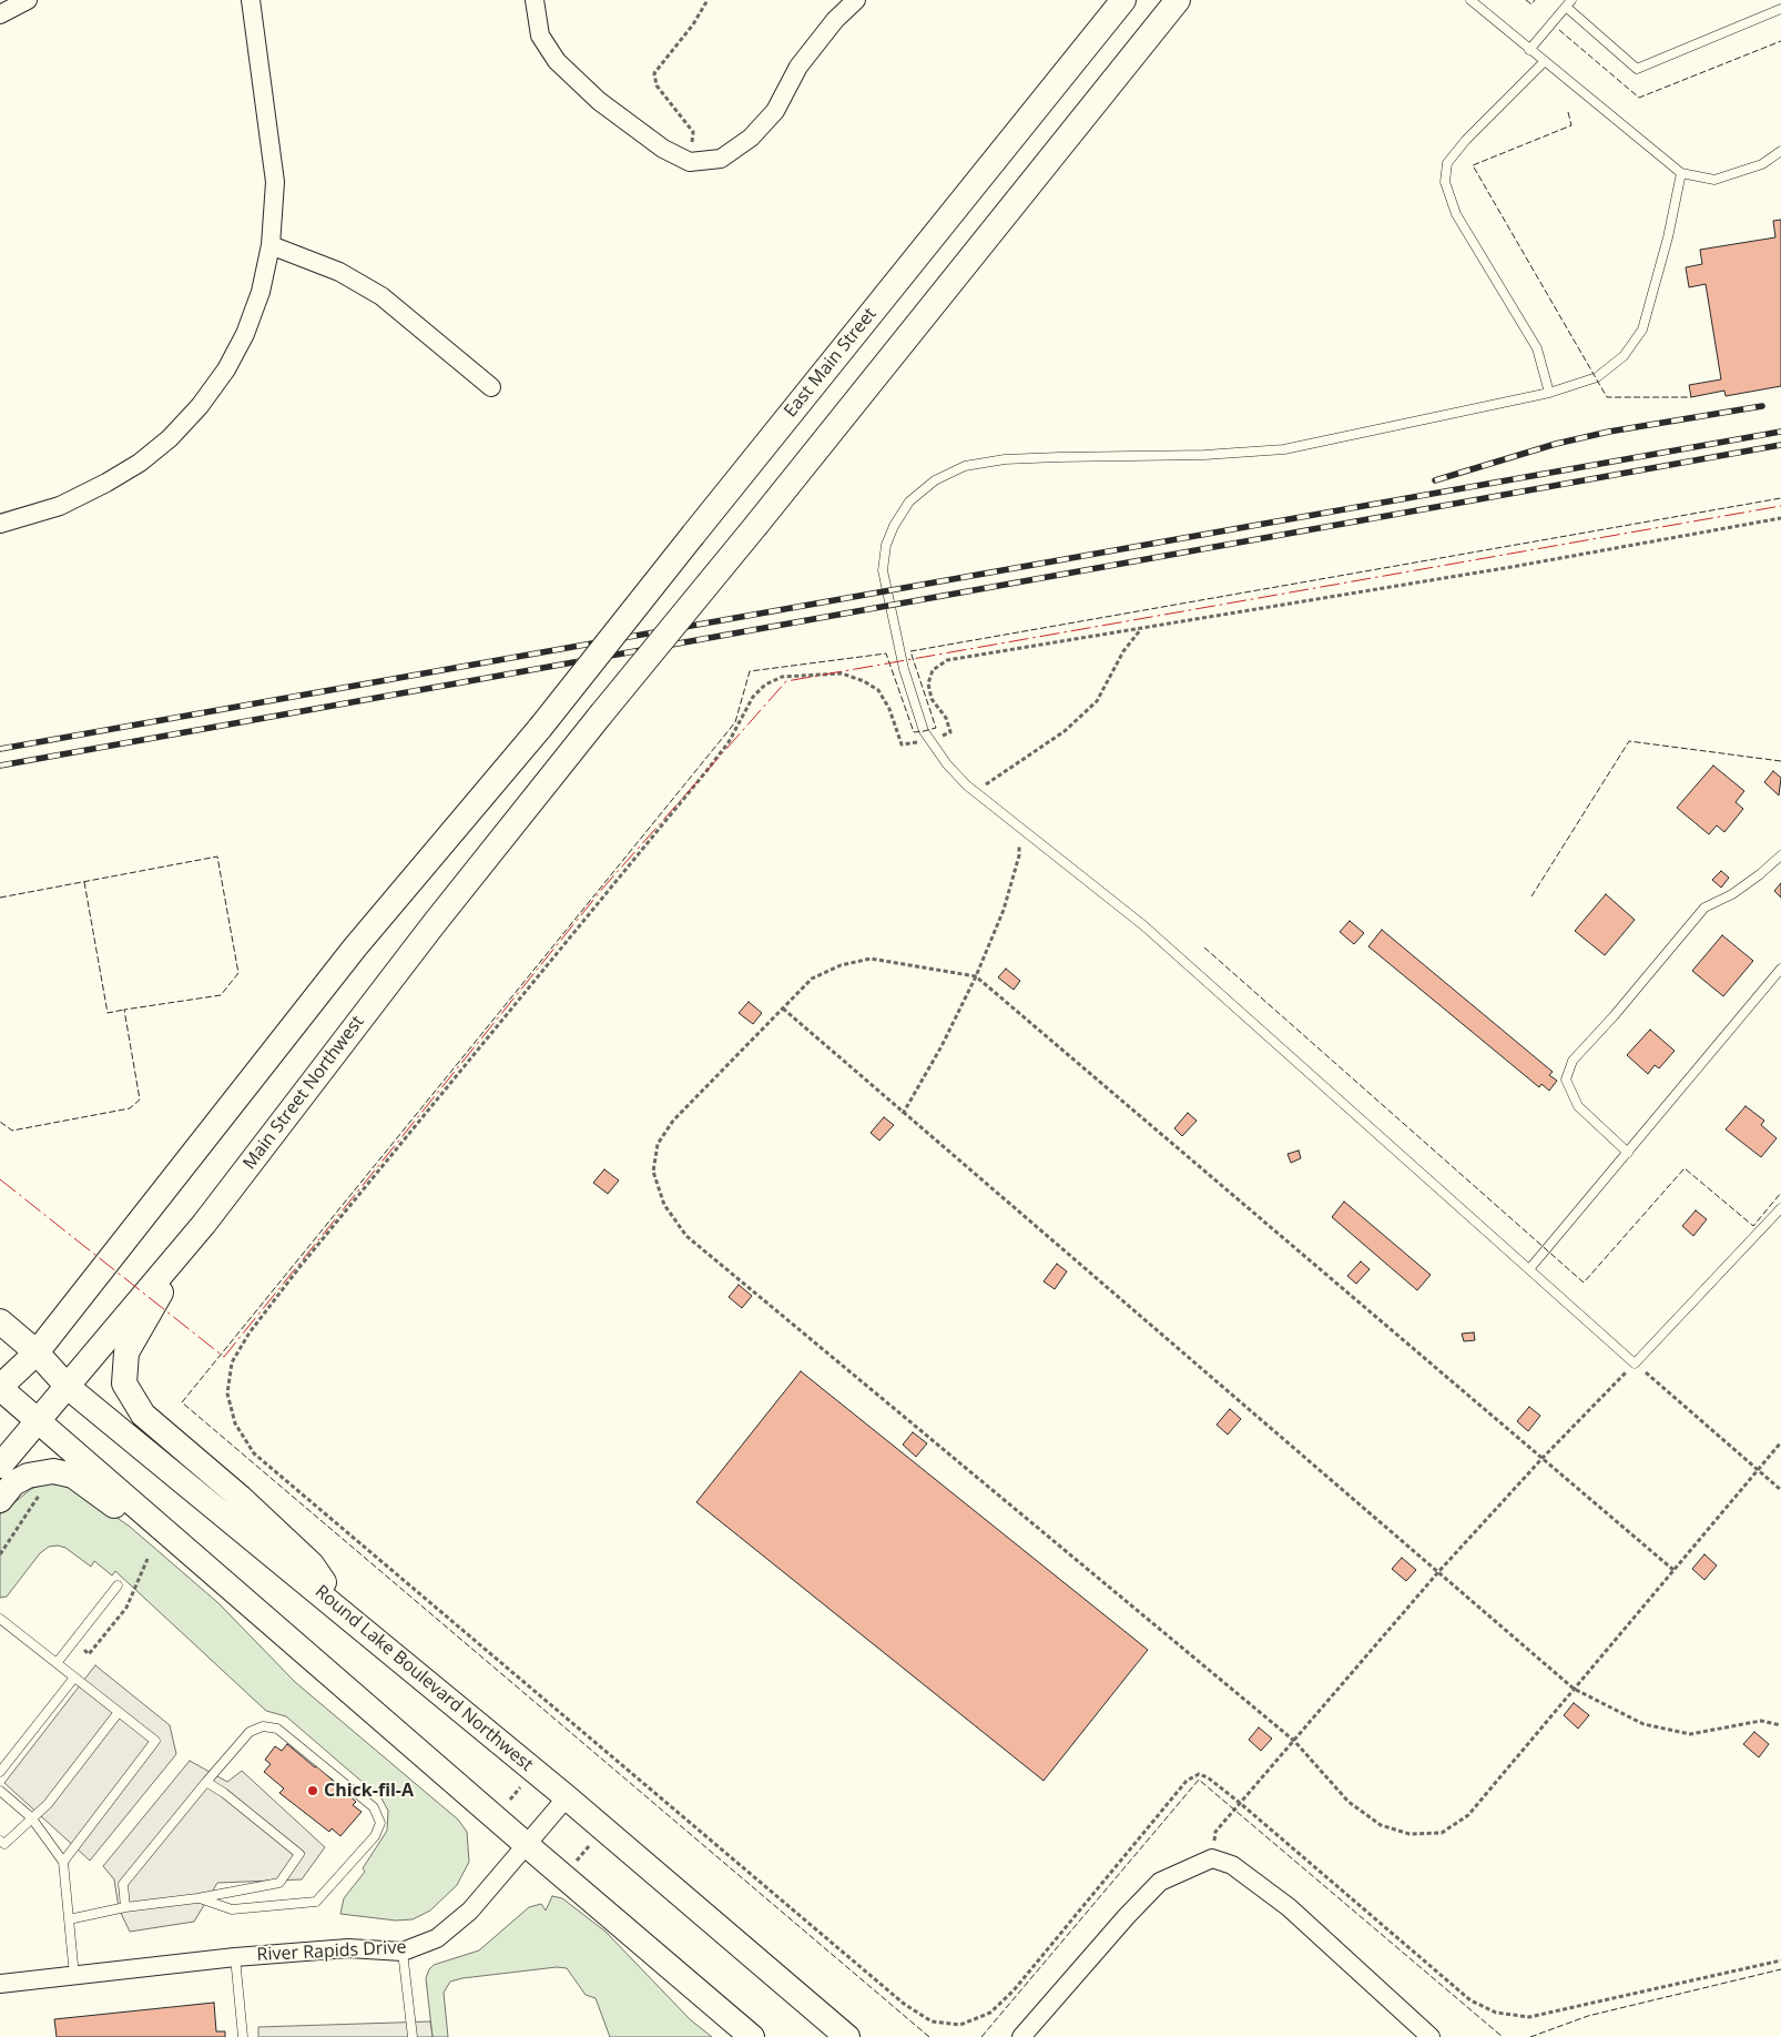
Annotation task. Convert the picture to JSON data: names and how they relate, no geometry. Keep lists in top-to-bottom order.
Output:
{
  "streets": {
    "main road": ["East Main Street", "Main Street Northwest", "Round Lake Boulevard Northwest"],
    "street": ["River Rapids Drive"]
  },
  "crossings": [
    ["East Main Street", "Round Lake Boulevard Northwest"],
    ["Main Street Northwest", "Round Lake Boulevard Northwest"],
    ["Round Lake Boulevard Northwest", "River Rapids Drive"]
  ],
  "places": ["Chick-fil-A"]
}
